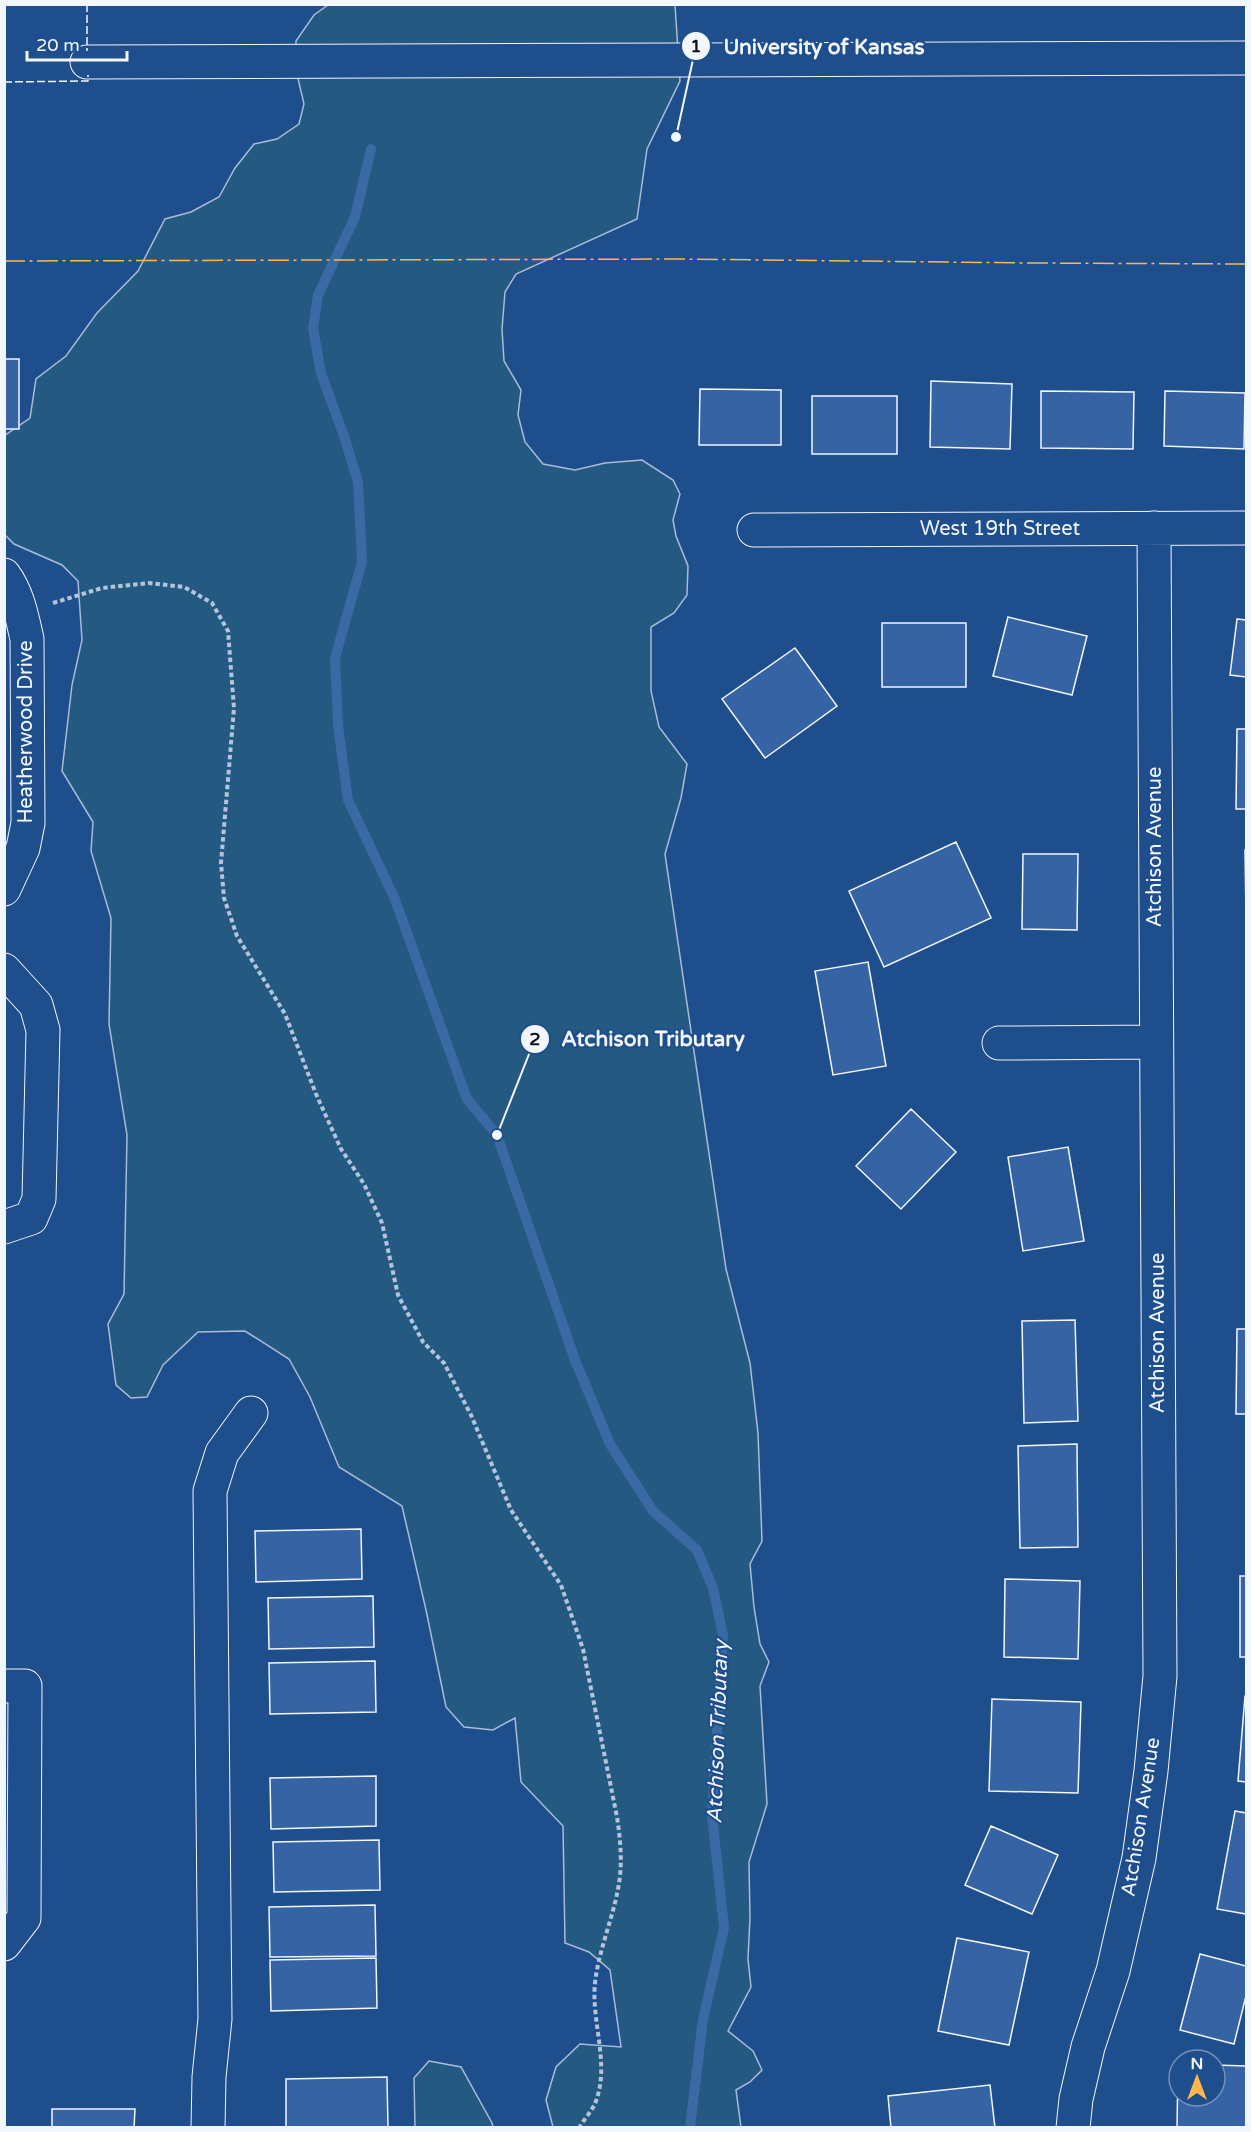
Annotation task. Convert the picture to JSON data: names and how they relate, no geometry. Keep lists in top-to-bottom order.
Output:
{
  "streets": {
    "street": ["West 19th Street", "Heatherwood Drive", "Atchison Avenue"]
  },
  "crossings": [
    ["West 19th Street", "Atchison Avenue"]
  ],
  "water": ["Atchison Tributary"],
  "places": ["University of Kansas", "Atchison Tributary"],
  "scale_bar": "20 m",
  "north": "top"
}
